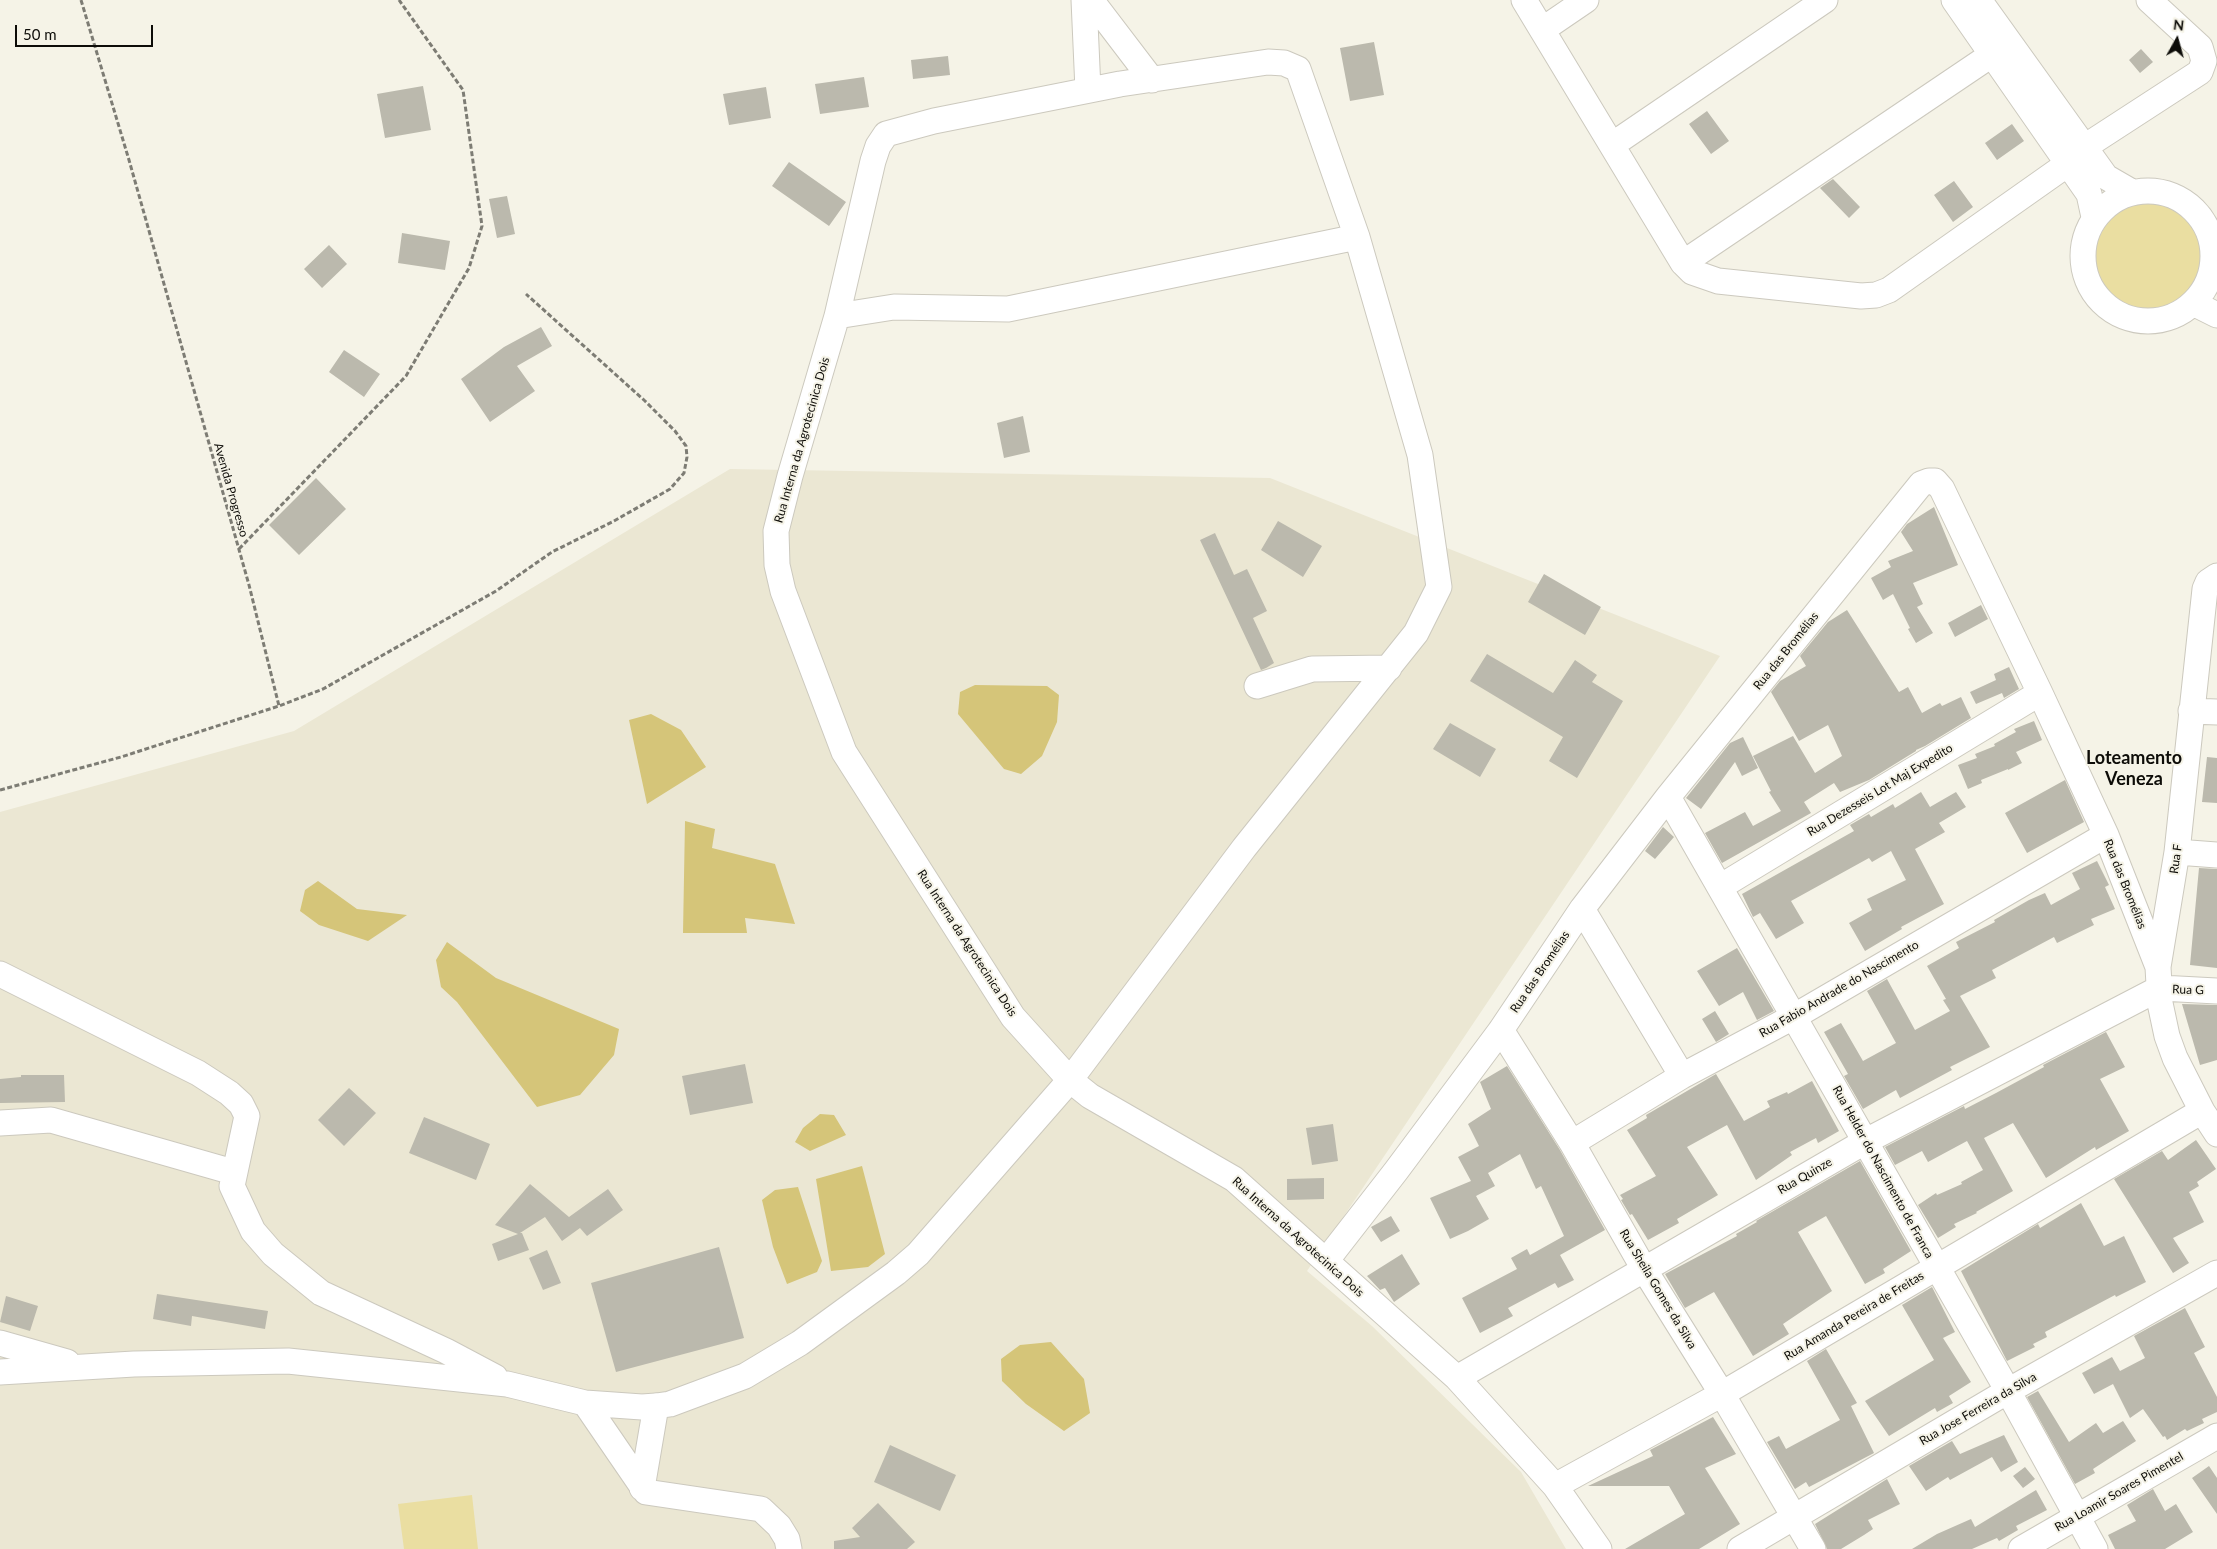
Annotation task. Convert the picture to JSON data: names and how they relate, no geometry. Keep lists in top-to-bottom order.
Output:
{
  "streets": {
    "street": [
      "Rua Interna da Agrotecinica Dois",
      "Rua das Bromélias",
      "Rua Dezesseis Lot Maj Expedito",
      "Rua F",
      "Rua Fabio Andrade do Nascimento",
      "Rua G",
      "Rua Helder do Nascimento de Franca",
      "Rua Quinze",
      "Rua Sheila Gomes da Silva",
      "Rua Amanda Pereira de Freitas",
      "Rua Jose Ferreira da Silva",
      "Rua Loamir Soares Pimentel"
    ],
    "path": ["Avenida Progresso"]
  },
  "crossings": [
    ["Rua Interna da Agrotecinica Dois", "Rua das Bromélias"],
    ["Rua Interna da Agrotecinica Dois", "Rua Quinze"],
    ["Rua Interna da Agrotecinica Dois", "Rua Amanda Pereira de Freitas"],
    ["Rua das Bromélias", "Rua Dezesseis Lot Maj Expedito"],
    ["Rua das Bromélias", "Rua F"],
    ["Rua das Bromélias", "Rua Fabio Andrade do Nascimento"],
    ["Rua das Bromélias", "Rua G"],
    ["Rua das Bromélias", "Rua Helder do Nascimento de Franca"],
    ["Rua das Bromélias", "Rua Quinze"],
    ["Rua das Bromélias", "Rua Sheila Gomes da Silva"],
    ["Rua Dezesseis Lot Maj Expedito", "Rua Helder do Nascimento de Franca"],
    ["Rua F", "Rua G"],
    ["Rua F", "Rua Quinze"],
    ["Rua F", "Rua Amanda Pereira de Freitas"],
    ["Rua Fabio Andrade do Nascimento", "Rua Helder do Nascimento de Franca"],
    ["Rua Fabio Andrade do Nascimento", "Rua Sheila Gomes da Silva"],
    ["Rua G", "Rua Quinze"],
    ["Rua Helder do Nascimento de Franca", "Rua Quinze"],
    ["Rua Helder do Nascimento de Franca", "Rua Amanda Pereira de Freitas"],
    ["Rua Helder do Nascimento de Franca", "Rua Jose Ferreira da Silva"],
    ["Rua Helder do Nascimento de Franca", "Rua Loamir Soares Pimentel"],
    ["Rua Quinze", "Rua Sheila Gomes da Silva"],
    ["Rua Sheila Gomes da Silva", "Rua Amanda Pereira de Freitas"],
    ["Rua Sheila Gomes da Silva", "Rua Jose Ferreira da Silva"]
  ],
  "districts": ["Loteamento Veneza"],
  "scale_bar": "50 m",
  "north": "top"
}
